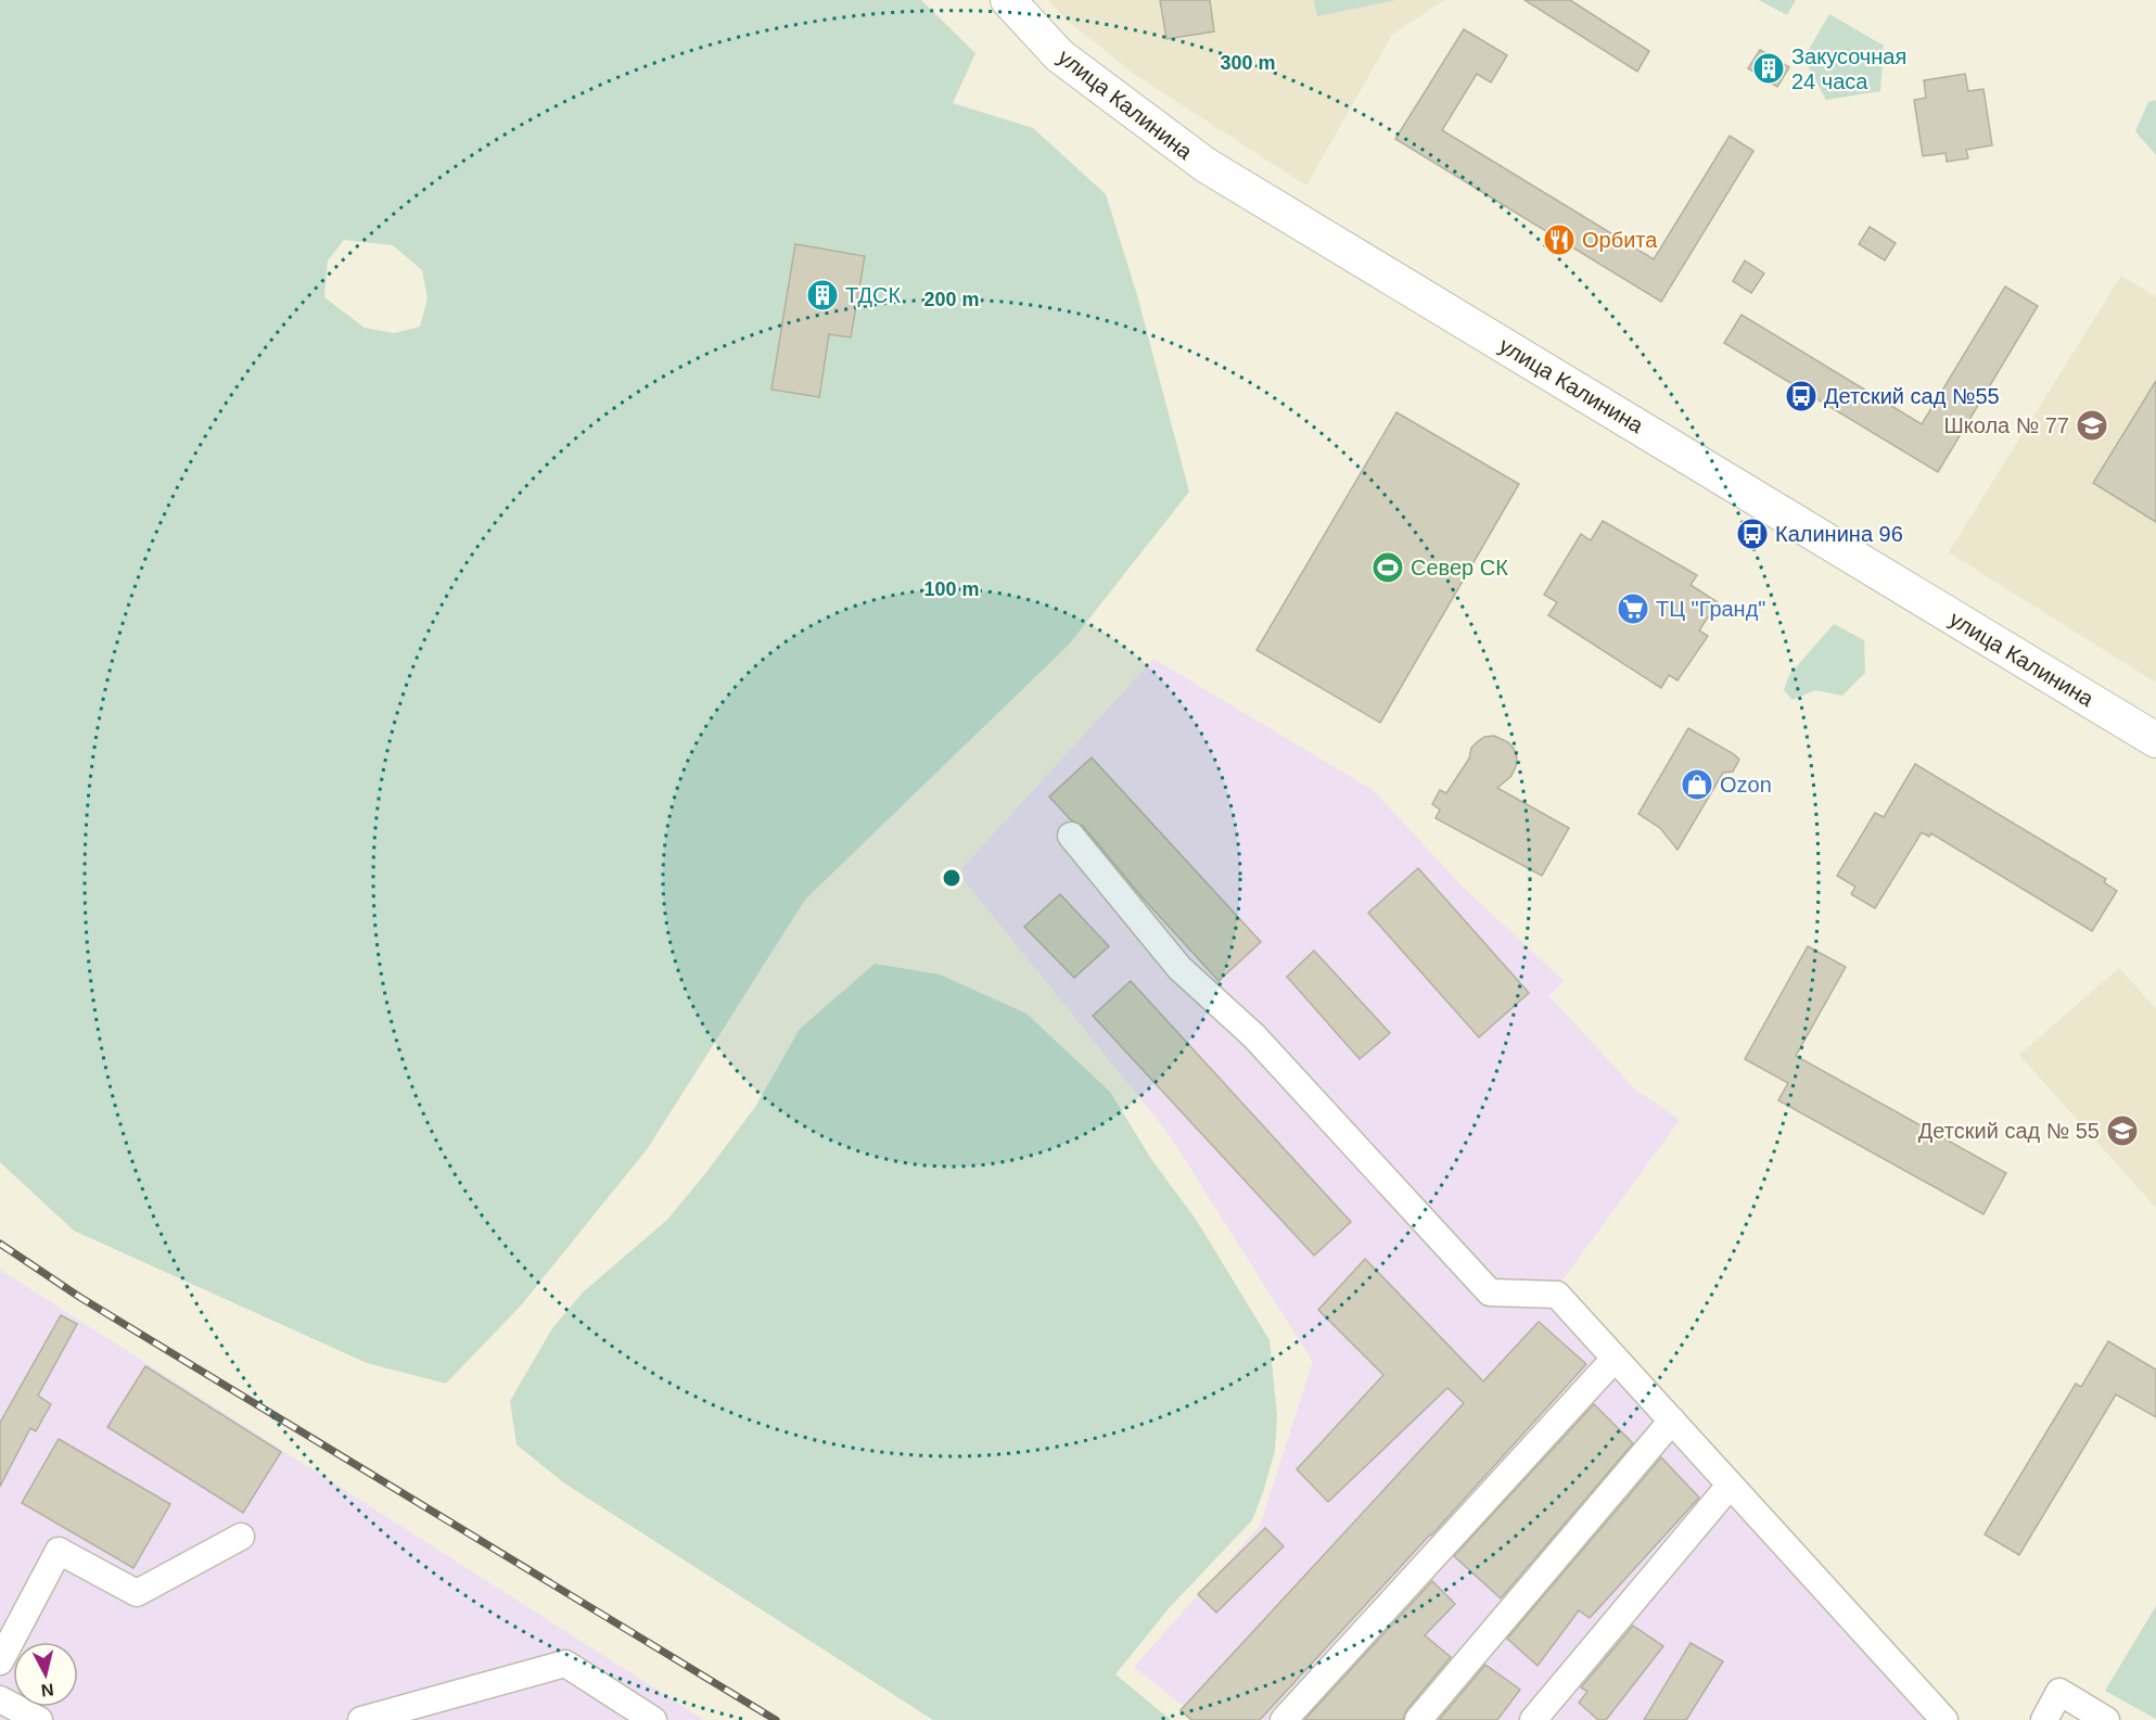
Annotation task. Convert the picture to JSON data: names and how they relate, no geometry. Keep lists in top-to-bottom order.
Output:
{
  "streets": {
    "main road": ["улица Калинина"]
  },
  "places": {
    "building": ["Закусочная 24 часа", "ТДСК"],
    "restaurant": ["Орбита"],
    "bus stop": ["Детский сад №55", "Калинина 96"],
    "school or university": ["Школа № 77", "Детский сад № 55"],
    "sports": ["Север СК"],
    "supermarket": ["ТЦ \"Гранд\""],
    "shop": ["Ozon"]
  },
  "north": "bottom",
  "rings": ["300 m", "200 m", "100 m"]
}
